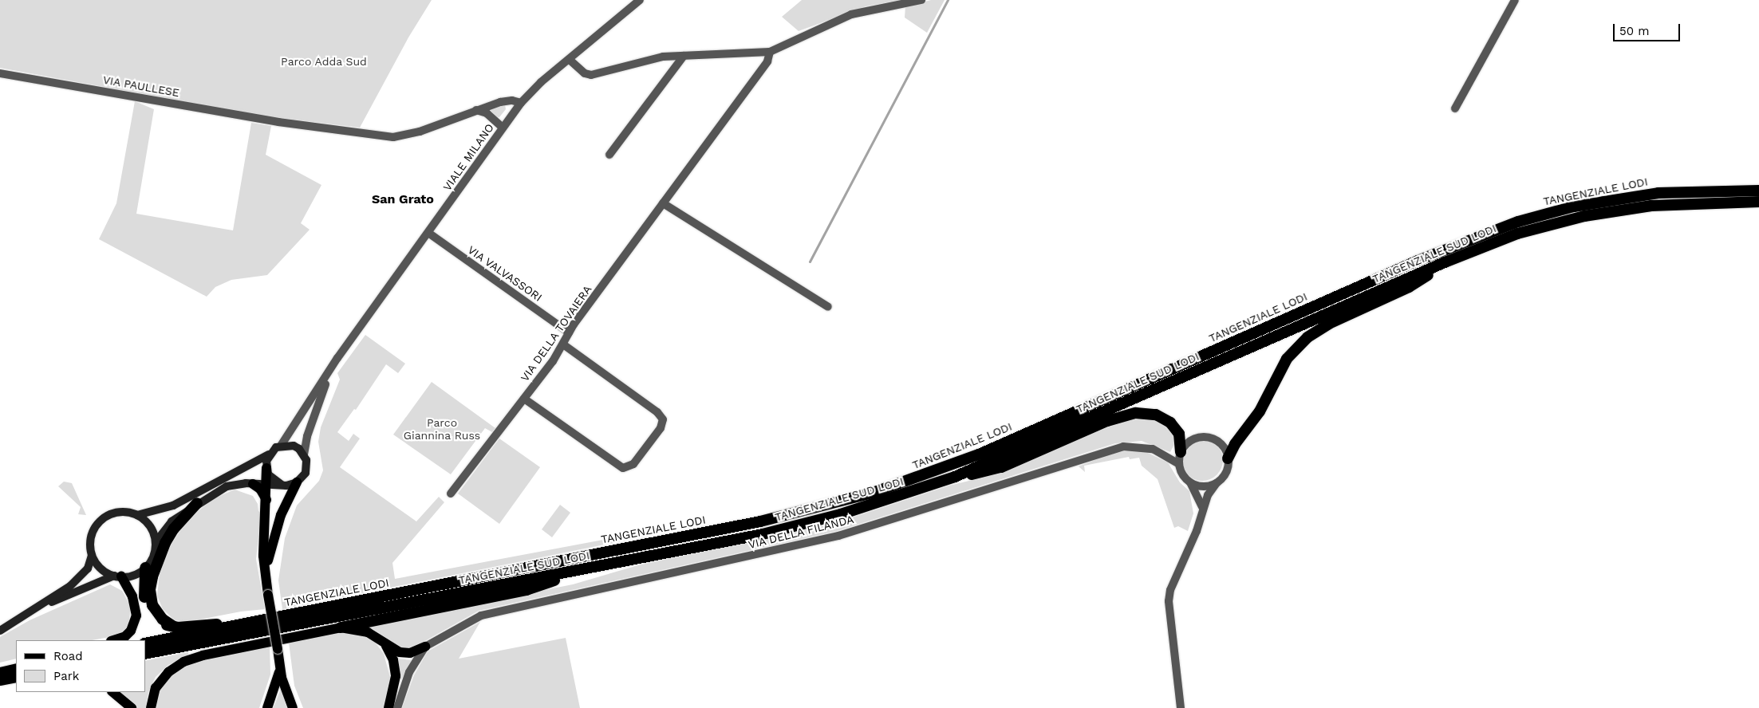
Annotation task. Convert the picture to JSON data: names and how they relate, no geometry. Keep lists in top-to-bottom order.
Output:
{
  "streets": {
    "highway": ["TANGENZIALE LODI", "TANGENZIALE SUD LODI"],
    "street": [
      "VIA PAULLESE",
      "VIALE MILANO",
      "VIA VALVASSORI",
      "VIA DELLA TOVAIERA",
      "VIA DELLA FILANDA"
    ]
  },
  "crossings": [
    ["VIA PAULLESE", "VIALE MILANO"],
    ["VIALE MILANO", "VIA VALVASSORI"],
    ["VIA VALVASSORI", "VIA DELLA TOVAIERA"]
  ],
  "districts": ["San Grato"],
  "parks": ["Parco Adda Sud", "Parco Giannina Russ"],
  "legend": ["Road", "Park"],
  "scale_bar": "50 m"
}
